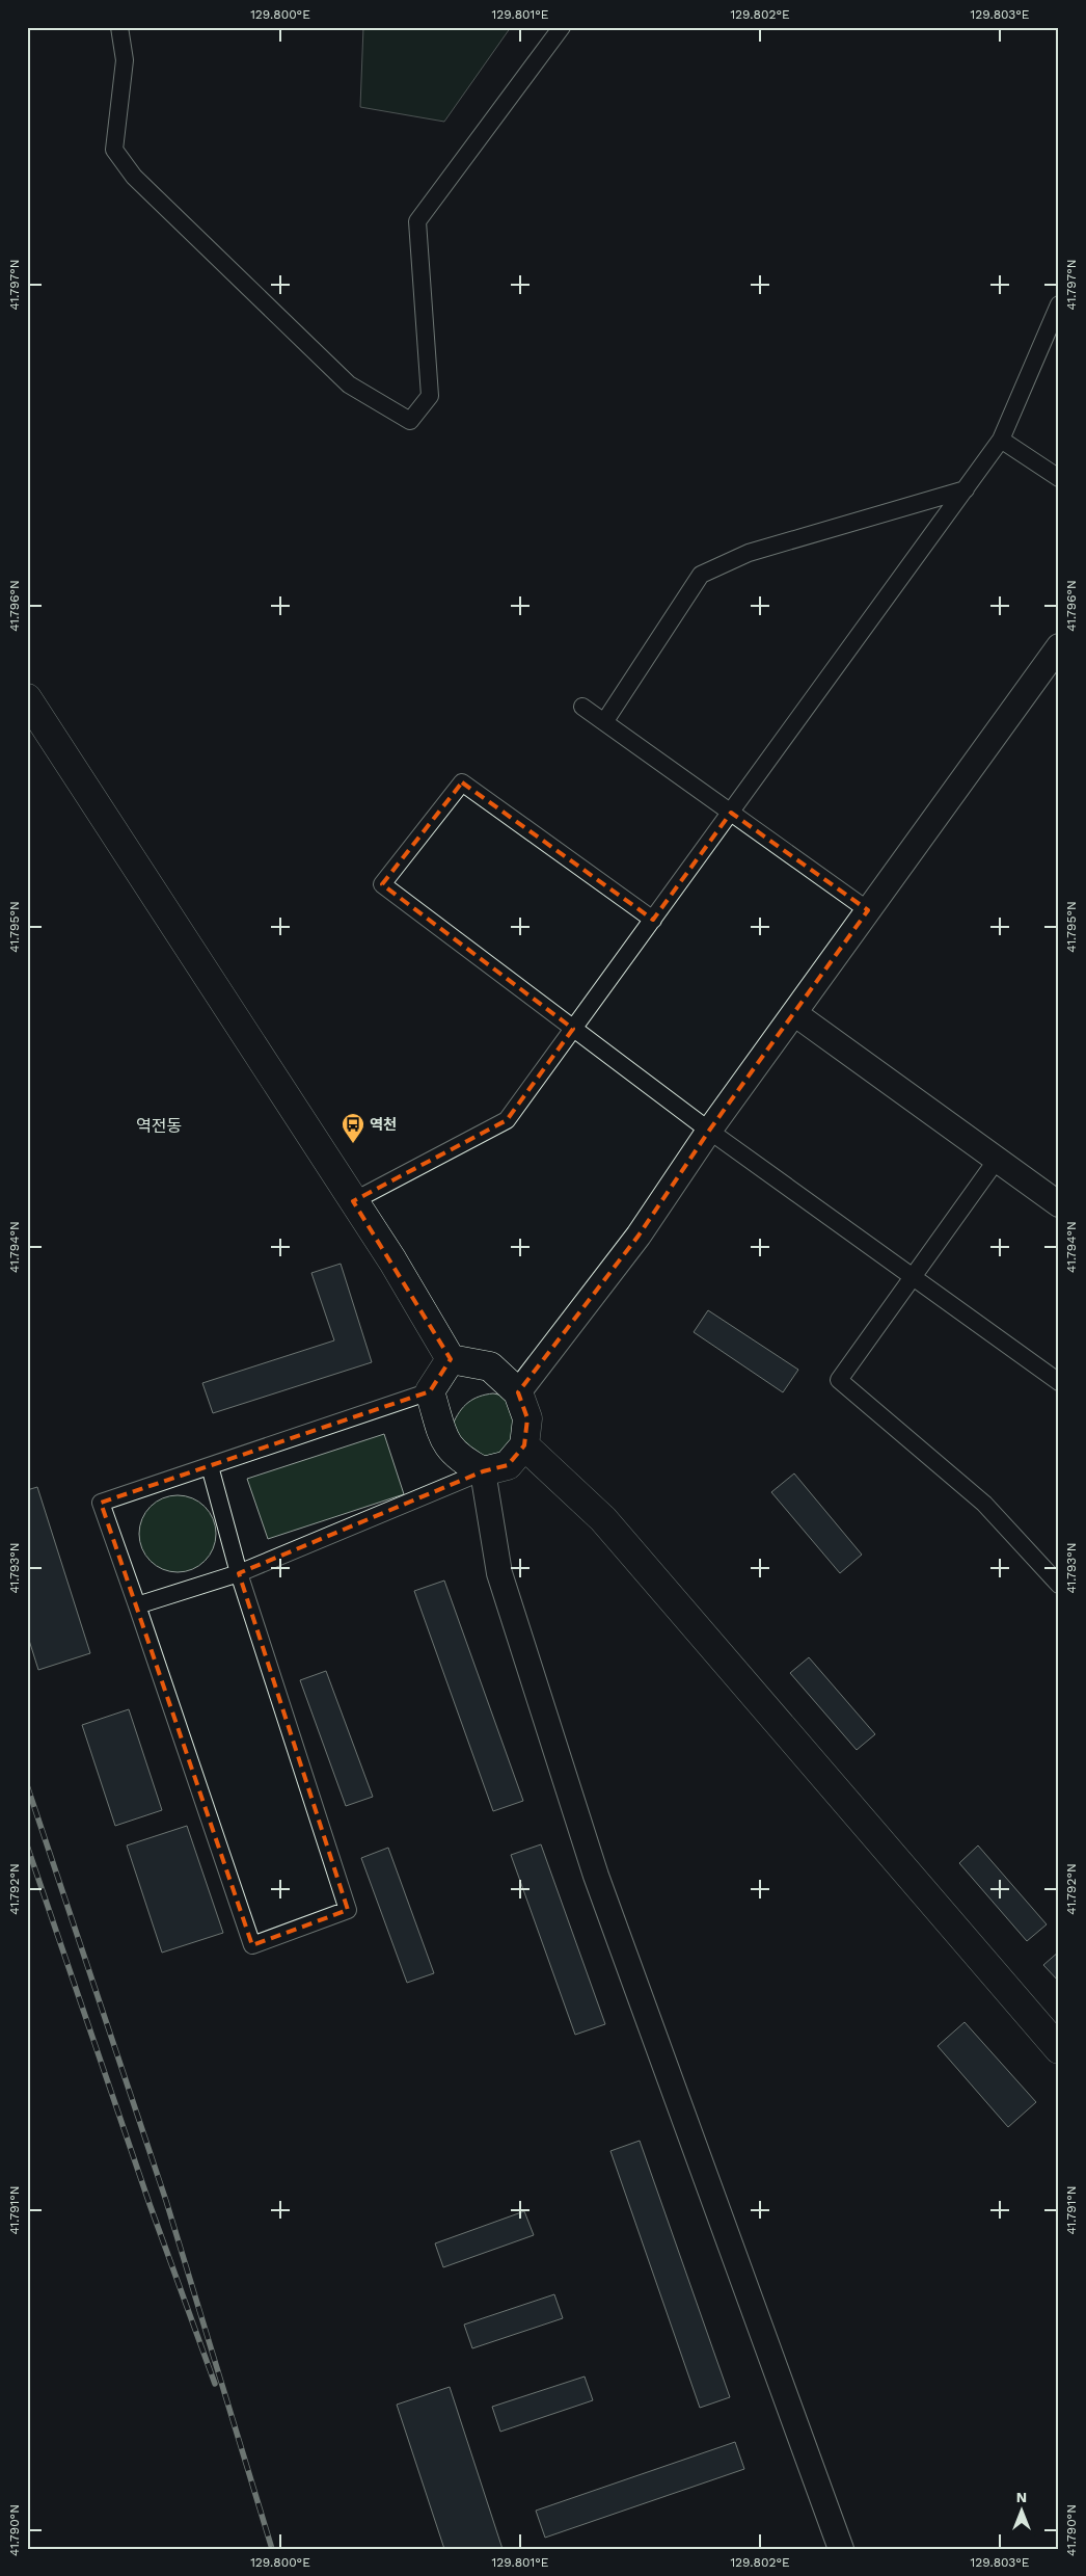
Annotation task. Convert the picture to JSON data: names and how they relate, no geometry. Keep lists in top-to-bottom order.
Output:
{
  "districts": ["역전동"],
  "places": {
    "bus stop": ["역천"]
  },
  "north": "top",
  "coordinates": [
    "129.800°E",
    "129.801°E",
    "129.802°E",
    "129.803°E",
    "41.797°N",
    "41.796°N",
    "41.795°N",
    "41.794°N",
    "41.793°N",
    "41.792°N",
    "41.791°N",
    "41.790°N"
  ]
}
